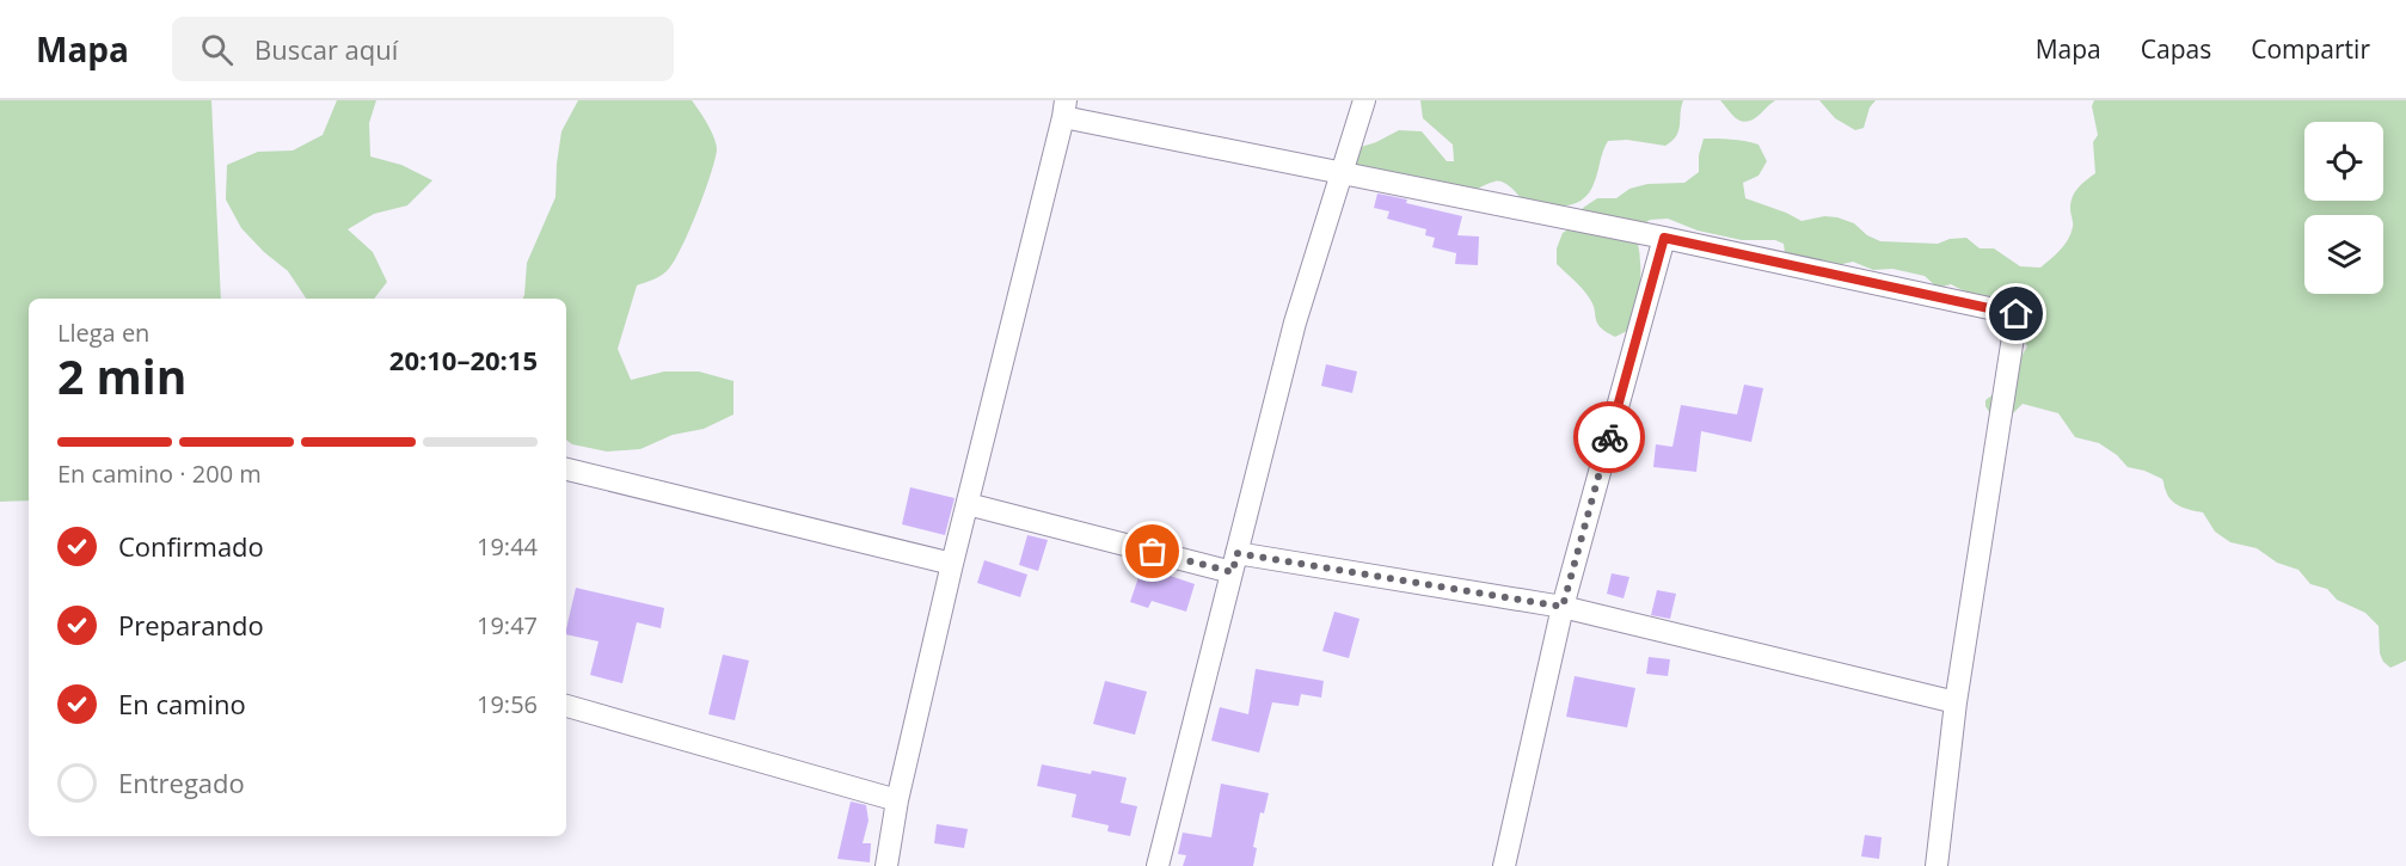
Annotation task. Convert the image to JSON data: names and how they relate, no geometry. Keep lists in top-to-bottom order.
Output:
{
  "page": {
    "header": "Mapa",
    "search": "Buscar aquí",
    "nav": ["Mapa", "Capas", "Compartir"],
    "heading": ["2 min", "Llega en", "20:10–20:15"],
    "bar": "En camino · 200 m",
    "list": [
      ["Confirmado", "19:44"],
      ["Preparando", "19:47"],
      ["En camino", "19:56"],
      "Entregado"
    ]
  }
}
